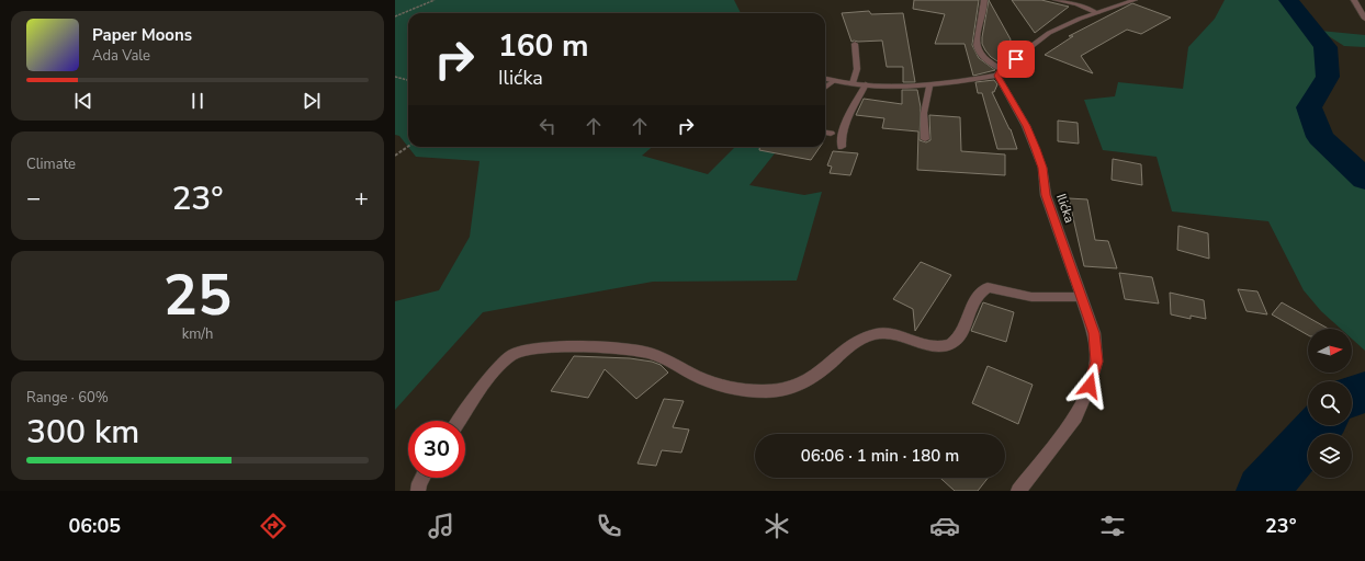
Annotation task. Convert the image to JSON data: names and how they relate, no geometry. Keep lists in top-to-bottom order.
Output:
{
  "streets": {
    "street": ["Ilićka"]
  },
  "north": "right",
  "page": {
    "turn": ["160 m", "Ilićka"],
    "song": ["Paper Moons", "Ada Vale"],
    "tile": [
      "Climate",
      ["25", "km/h"],
      ["Range · 60%", "300 km"]
    ],
    "heat": ["−", "23°", "+"],
    "limit": "30",
    "trip": "06:06 · 1 min · 180 m",
    "tabs": ["06:05", "23°"]
  }
}
